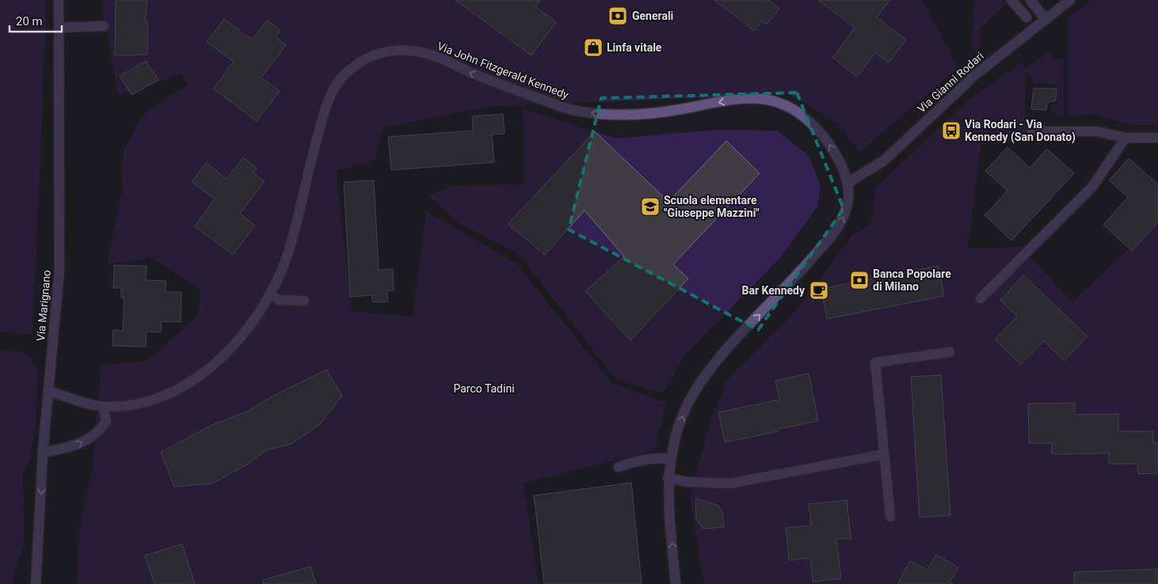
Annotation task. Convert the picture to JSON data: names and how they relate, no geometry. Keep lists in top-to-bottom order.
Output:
{
  "streets": {
    "street": ["Via John Fitzgerald Kennedy", "Via Gianni Rodari", "Via Marignano"]
  },
  "crossings": [
    ["Via John Fitzgerald Kennedy", "Via Gianni Rodari"],
    ["Via John Fitzgerald Kennedy", "Via Marignano"]
  ],
  "parks": ["Parco Tadini"],
  "places": {
    "bank": ["Generali", "Banca Popolare di Milano"],
    "shop": ["Linfa vitale"],
    "bus stop": ["Via Rodari - Via Kennedy (San Donato)"],
    "school or university": ["Scuola elementare \"Giuseppe Mazzini\""],
    "cafe": ["Bar Kennedy"]
  },
  "scale_bar": "20 m"
}
